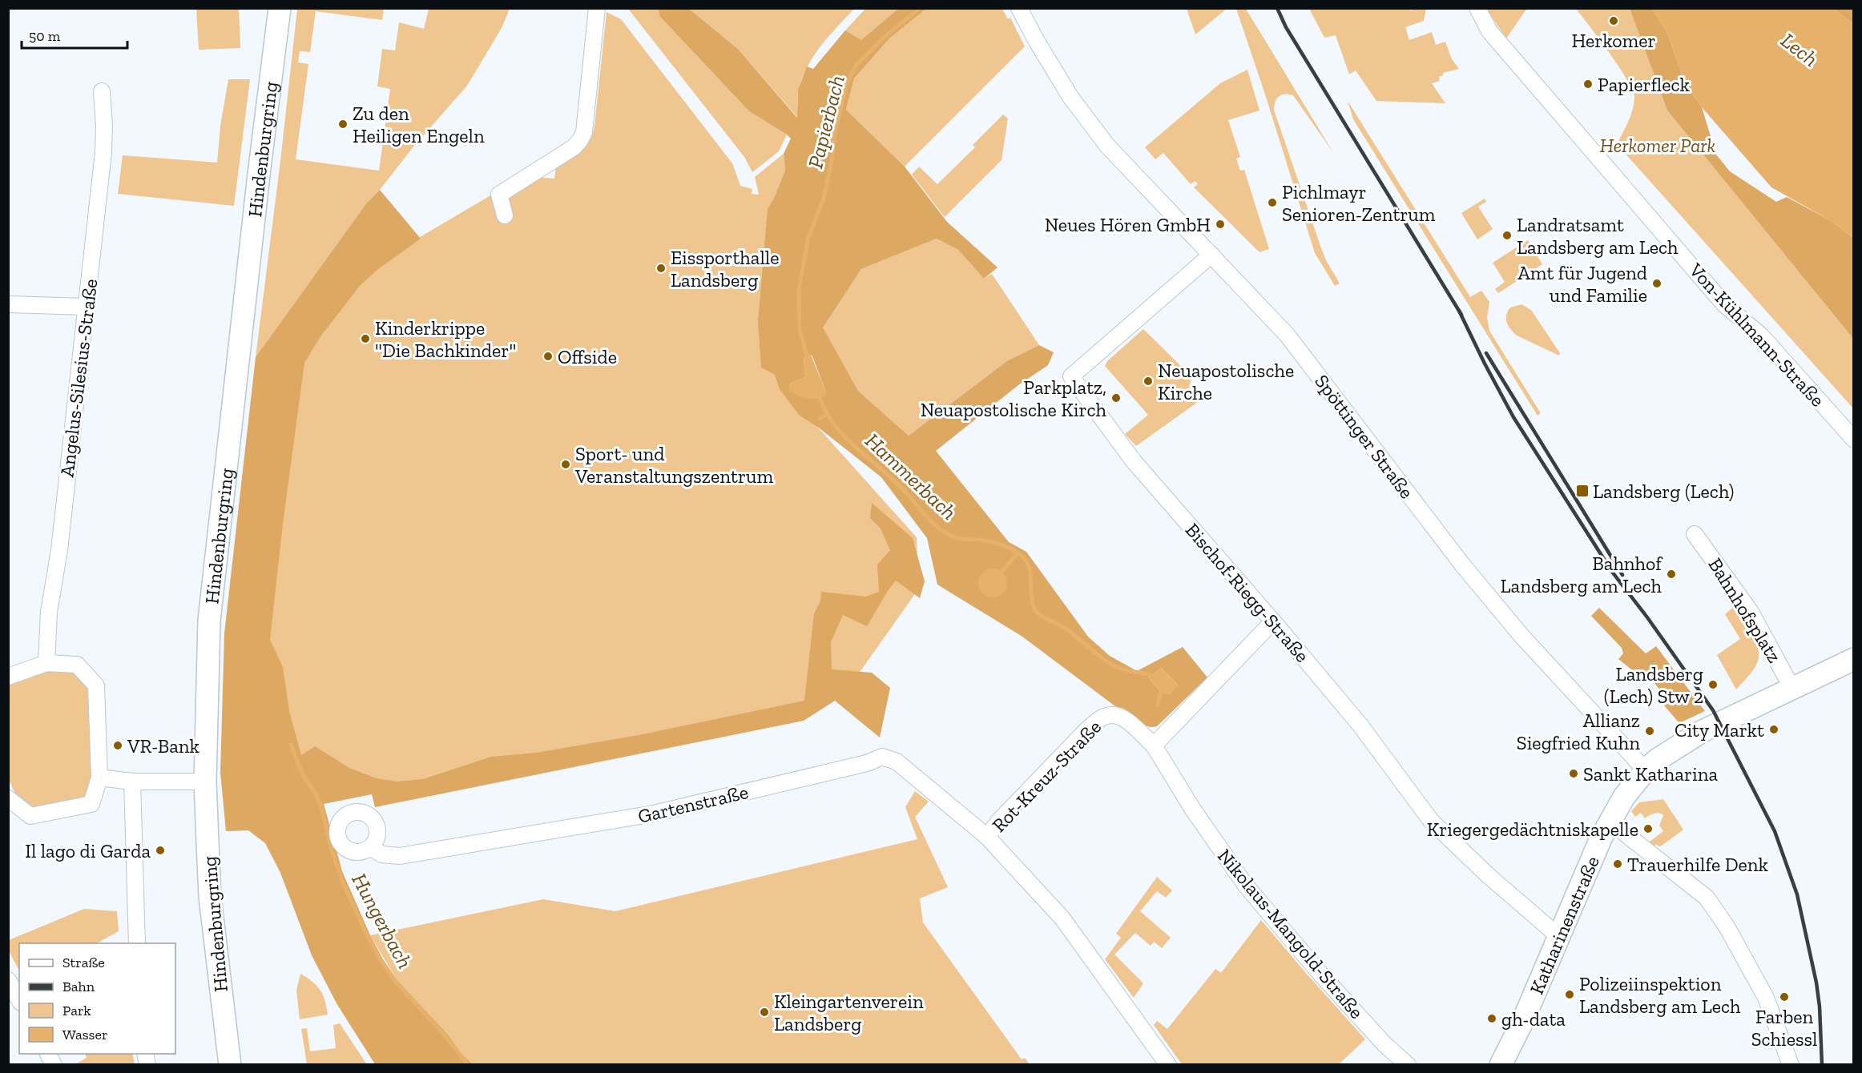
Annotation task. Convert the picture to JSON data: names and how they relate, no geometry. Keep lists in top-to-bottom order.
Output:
{
  "streets": {
    "main road": ["Hindenburgring", "Katharinenstraße"],
    "street": [
      "Von-Kühlmann-Straße",
      "Angelus-Silesius-Straße",
      "Spöttinger Straße",
      "Bischof-Riegg-Straße",
      "Bahnhofsplatz",
      "Rot-Kreuz-Straße",
      "Gartenstraße",
      "Nikolaus-Mangold-Straße"
    ]
  },
  "crossings": [
    ["Spöttinger Straße", "Bischof-Riegg-Straße"],
    ["Spöttinger Straße", "Katharinenstraße"],
    ["Bischof-Riegg-Straße", "Katharinenstraße"],
    ["Bahnhofsplatz", "Katharinenstraße"],
    ["Rot-Kreuz-Straße", "Gartenstraße"],
    ["Rot-Kreuz-Straße", "Nikolaus-Mangold-Straße"]
  ],
  "water": [
    "Lech",
    "Papierbach",
    "Hammerbach",
    "Hungerbach"
  ],
  "parks": ["Herkomer Park"],
  "places": {
    "other": [
      "Herkomer",
      "Papierfleck",
      "Zu den Heiligen Engeln",
      "Pichlmayr Senioren-Zentrum",
      "Neues Hören GmbH",
      "Landratsamt Landsberg am Lech",
      "Eissporthalle Landsberg",
      "Amt für Jugend und Familie",
      "Kinderkrippe \"Die Bachkinder\"",
      "Offside",
      "Neuapostolische Kirche",
      "Parkplatz, Neuapostolische Kirch",
      "Sport- und Veranstaltungszentrum",
      "Bahnhof Landsberg am Lech",
      "Landsberg (Lech) Stw 2",
      "City Markt",
      "Allianz Siegfried Kuhn",
      "VR-Bank",
      "Sankt Katharina",
      "Kriegergedächtniskapelle",
      "Il lago di Garda",
      "Trauerhilfe Denk",
      "Polizeiinspektion Landsberg am Lech",
      "Farben Schiessl",
      "Kleingartenverein Landsberg",
      "gh-data"
    ],
    "transit": ["Landsberg (Lech)"]
  },
  "legend": [
    "Straße",
    "Bahn",
    "Park",
    "Wasser"
  ],
  "scale_bar": "50 m"
}
